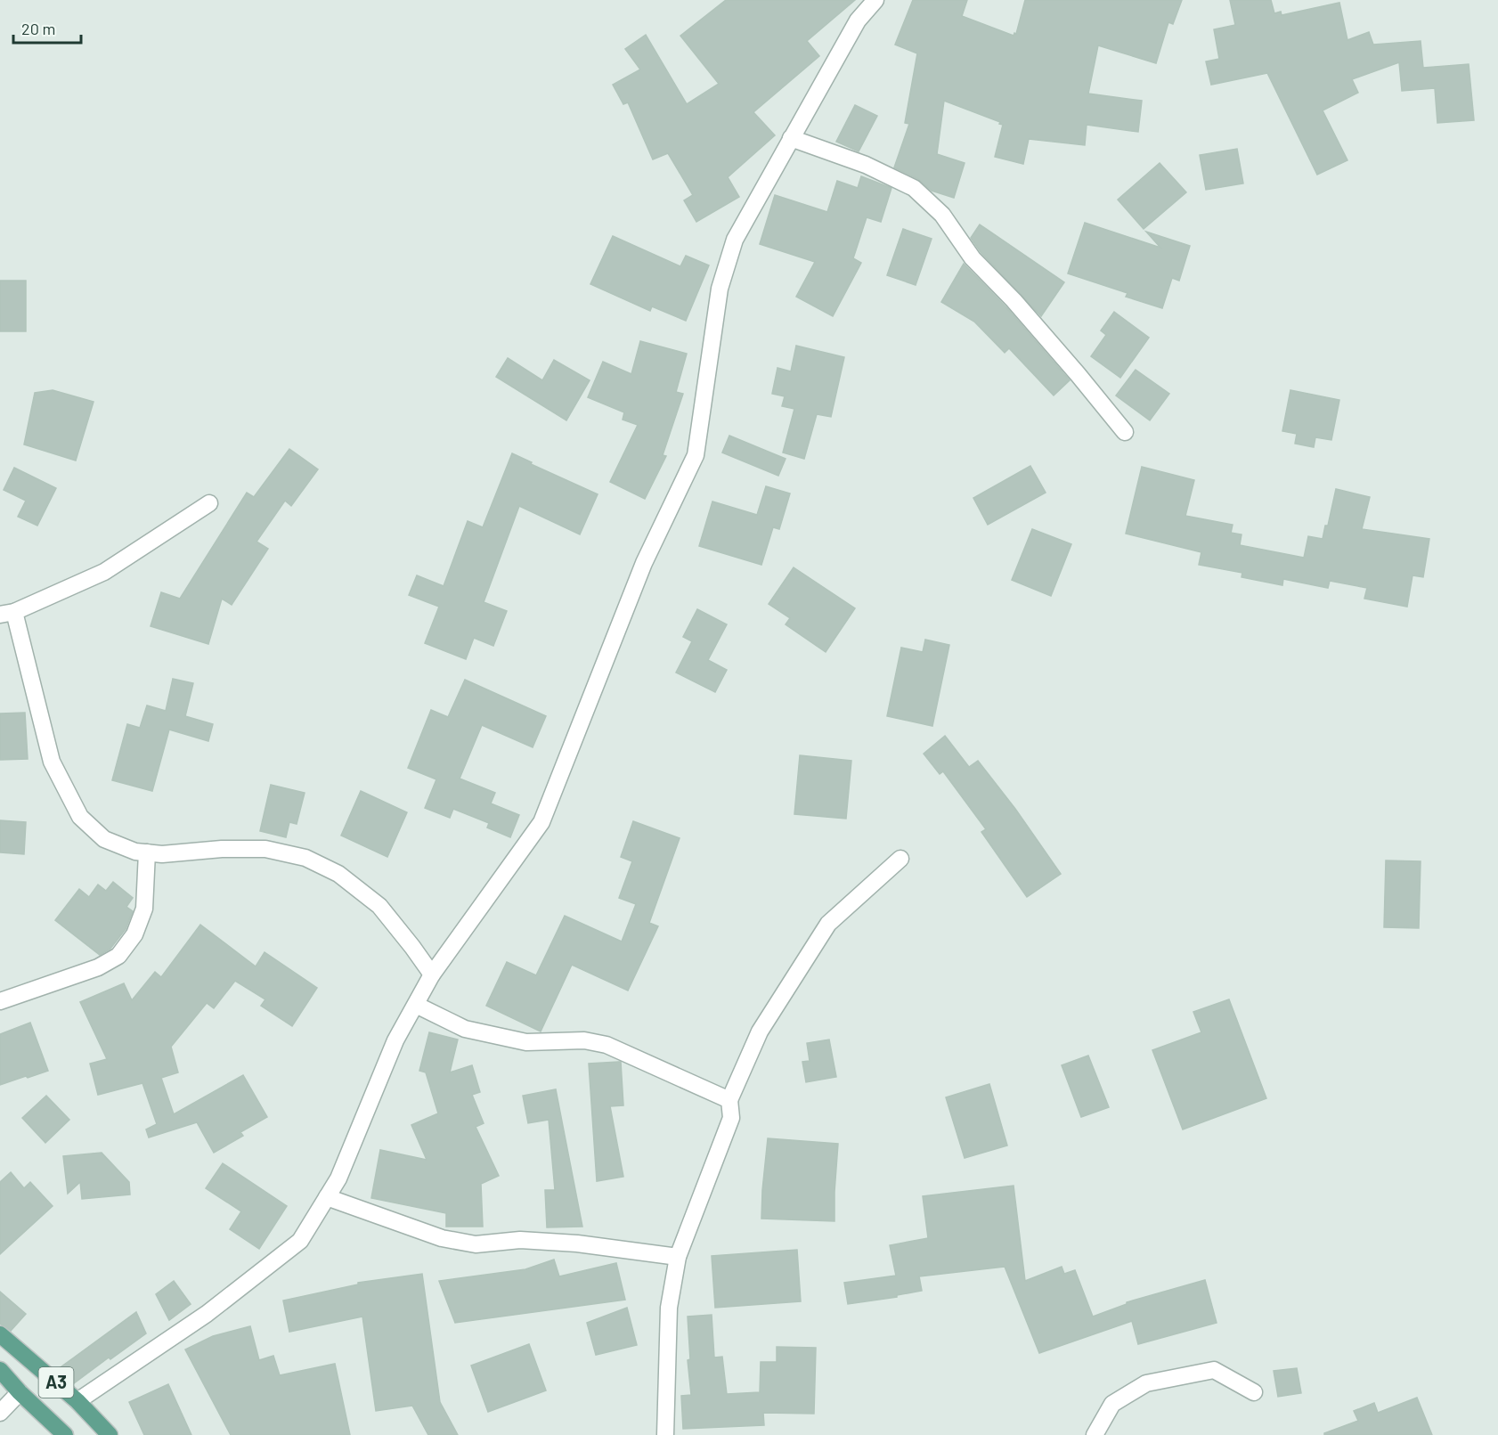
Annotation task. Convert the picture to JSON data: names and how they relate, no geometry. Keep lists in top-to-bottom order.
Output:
{
  "streets": {
    "main road": ["A3"]
  },
  "scale_bar": "20 m"
}
